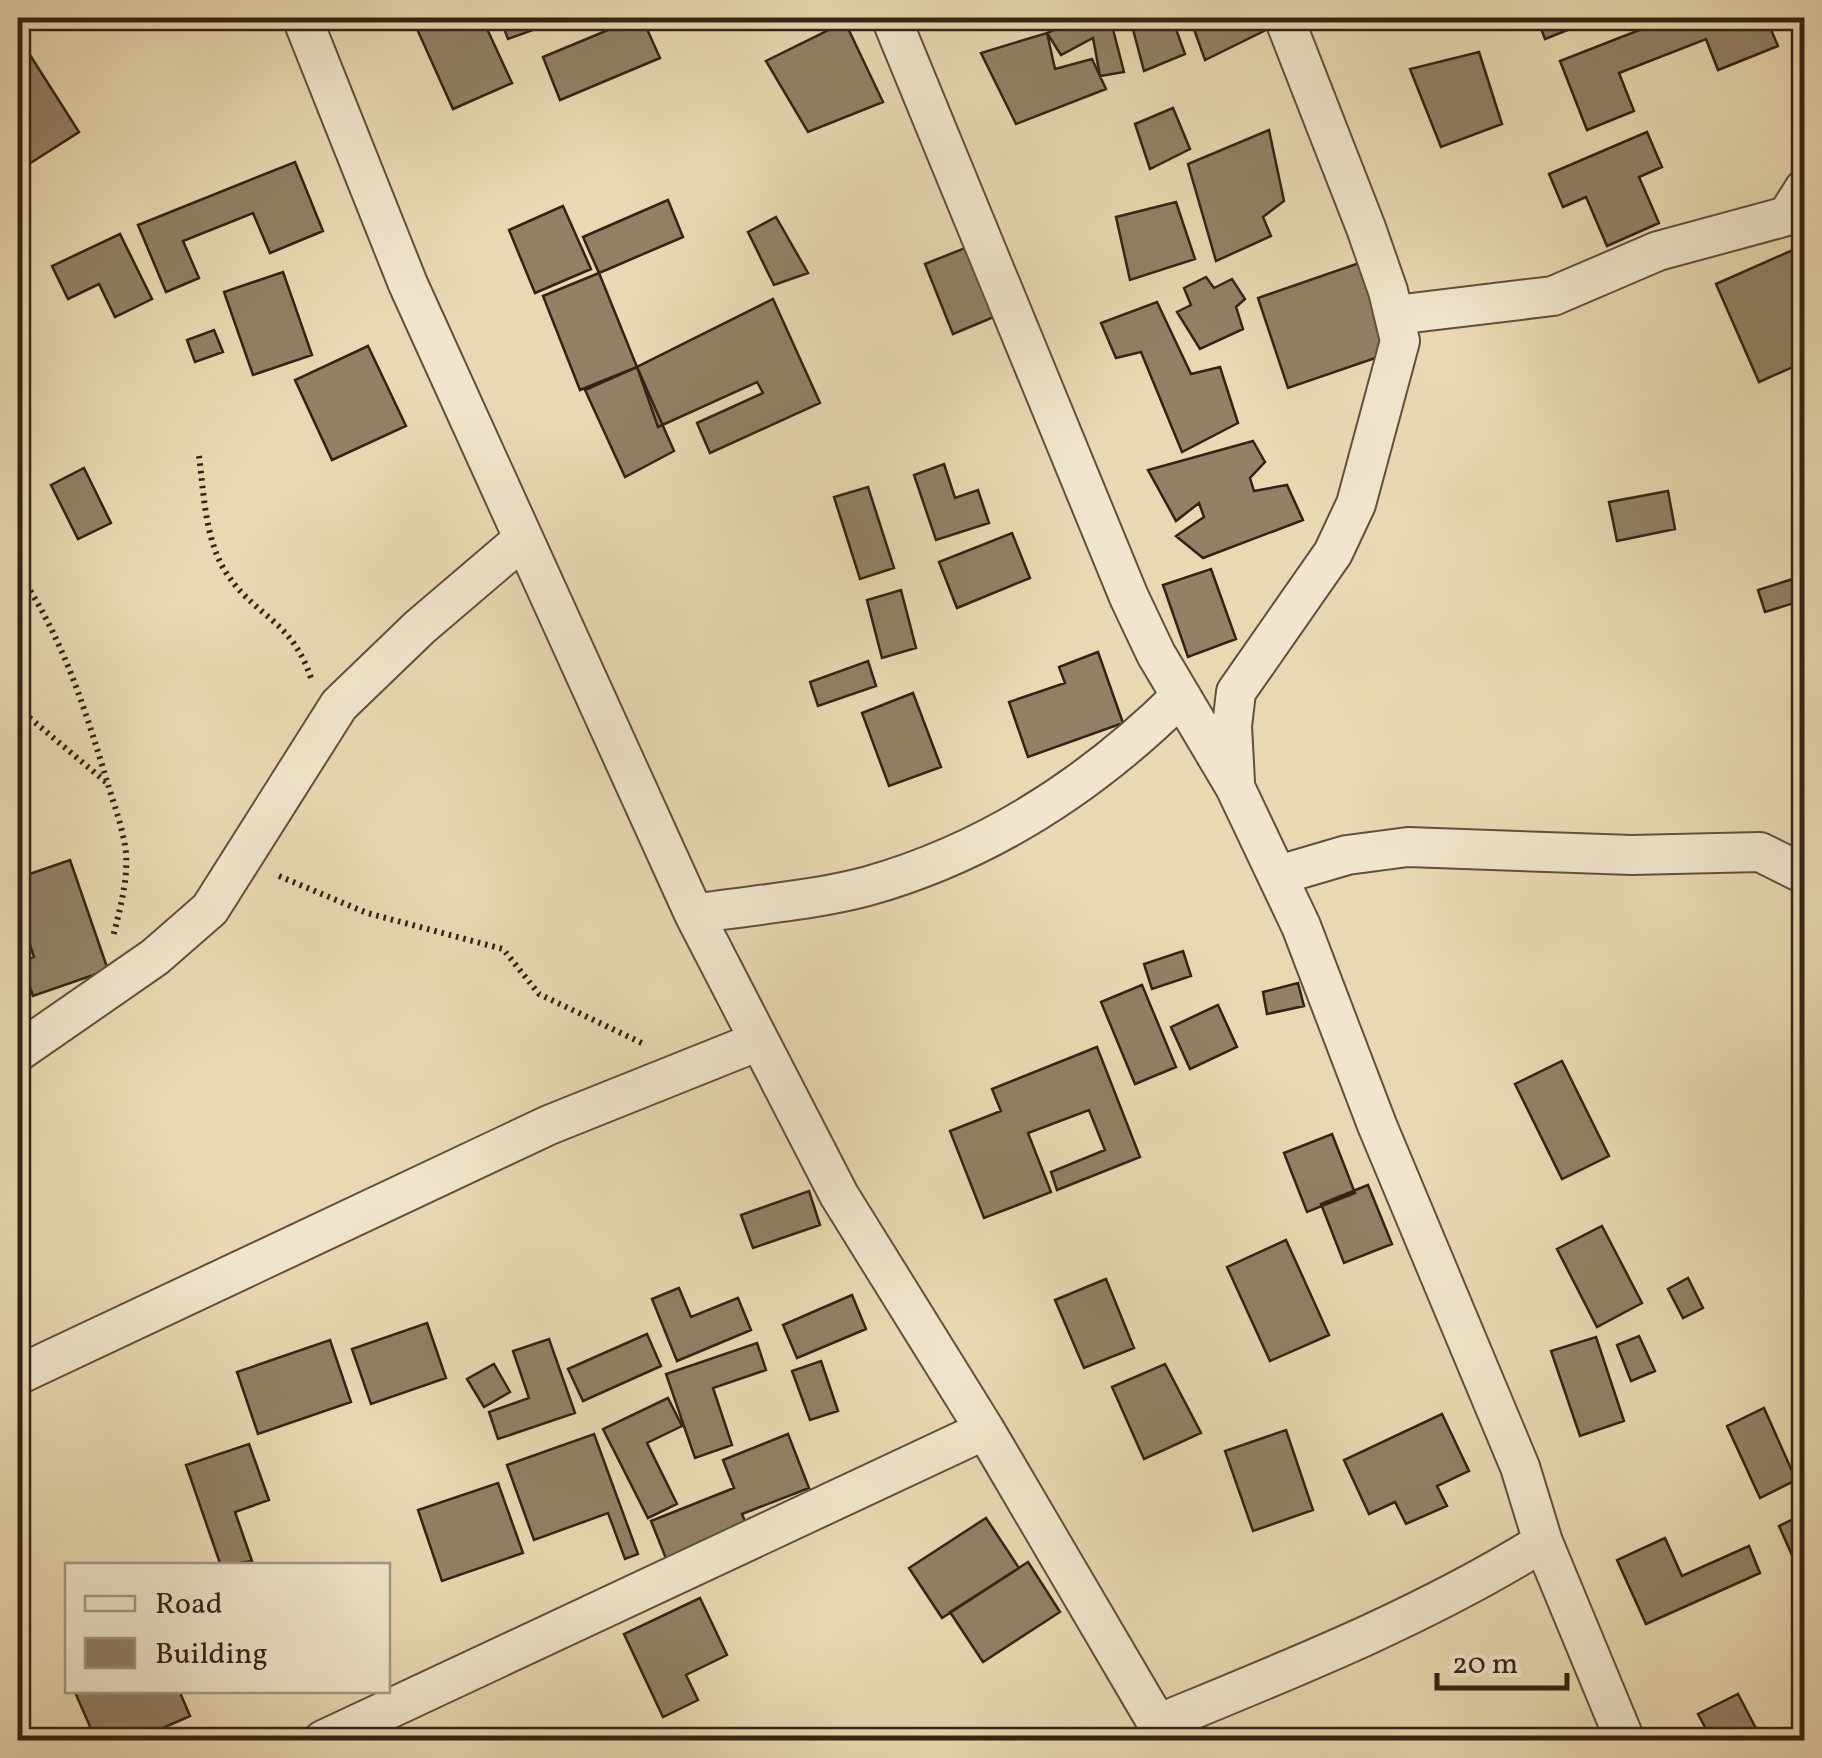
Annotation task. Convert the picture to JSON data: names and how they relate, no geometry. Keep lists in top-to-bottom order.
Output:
{
  "legend": ["Road", "Building"],
  "scale_bar": "20 m"
}
